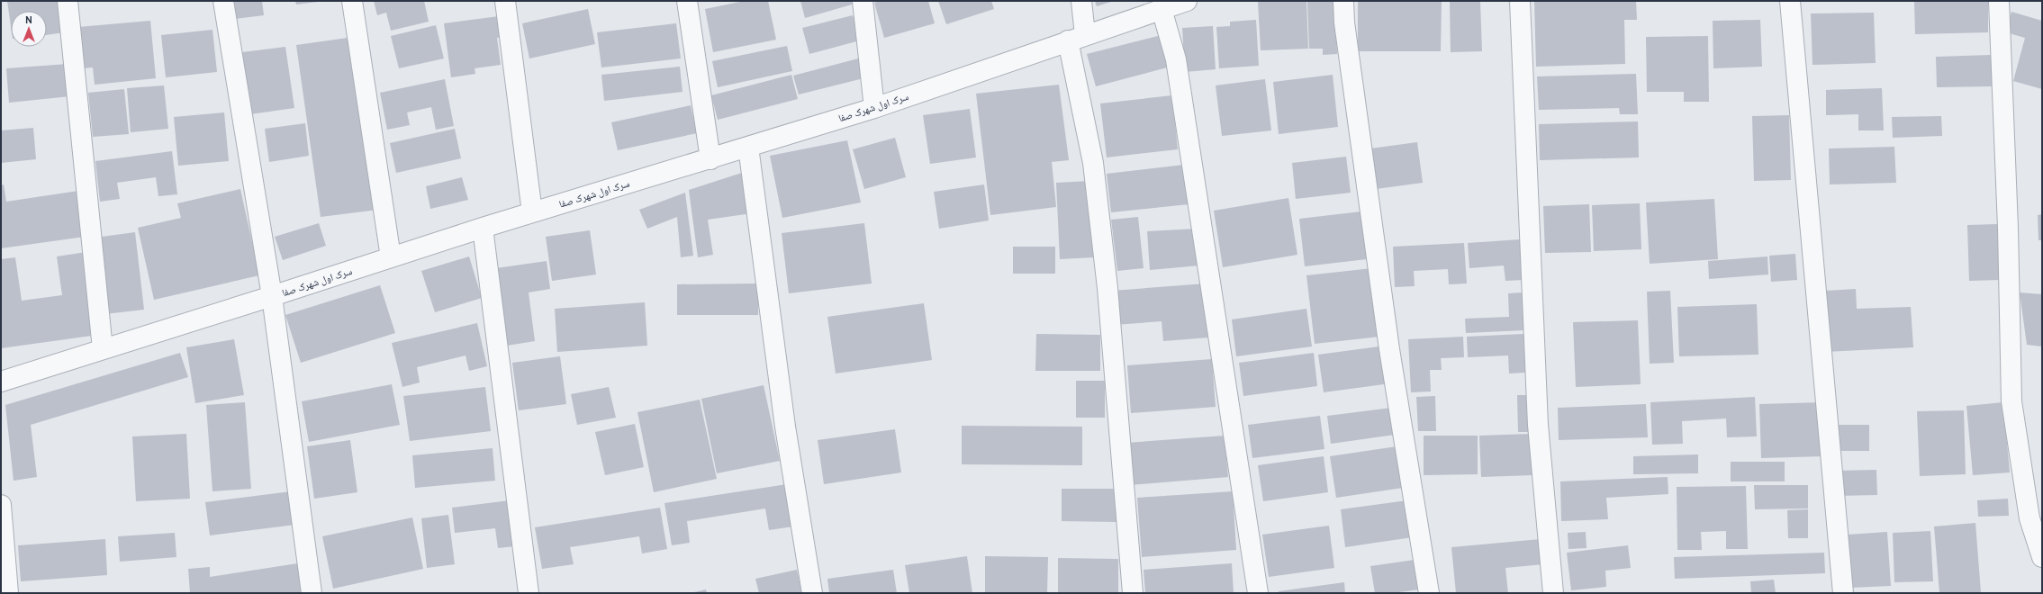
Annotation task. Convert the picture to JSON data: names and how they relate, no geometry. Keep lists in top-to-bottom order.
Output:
{
  "streets": {
    "street": ["سرک اول شهرک صفا"]
  },
  "north": "top"
}
